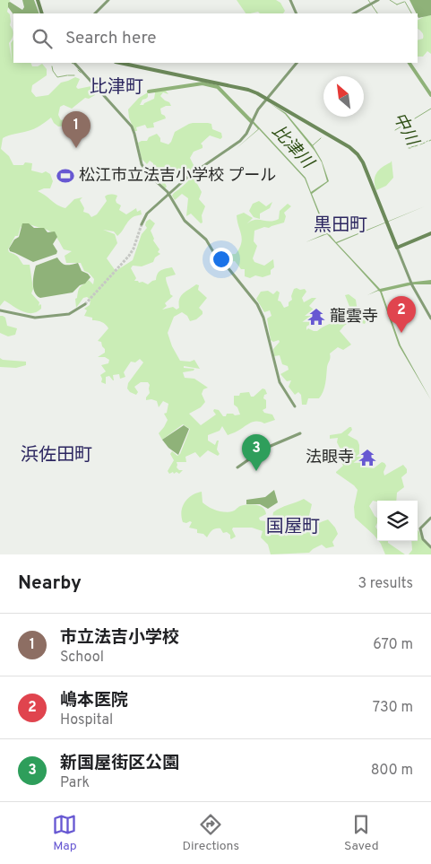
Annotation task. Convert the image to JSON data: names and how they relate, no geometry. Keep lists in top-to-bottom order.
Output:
{
  "districts": [
    "比津町",
    "黒田町",
    "浜佐田町",
    "国屋町"
  ],
  "water": ["中川", "比津川"],
  "places": {
    "sports": ["松江市立法吉小学校 プール"],
    "temple": ["龍雲寺", "法眼寺"]
  },
  "north": "top left",
  "page": {
    "search": "Search here",
    "pins": ["1", "2", "3"],
    "heading": ["Nearby", "3 results"],
    "list": [
      {
        "mark": "1",
        "name": "市立法吉小学校",
        "note": "School",
        "value": "670 m"
      },
      {
        "mark": "2",
        "name": "嶋本医院",
        "note": "Hospital",
        "value": "730 m"
      },
      {
        "mark": "3",
        "name": "新国屋街区公園",
        "note": "Park",
        "value": "800 m"
      }
    ],
    "nav": ["Map", "Directions", "Saved"]
  }
}
